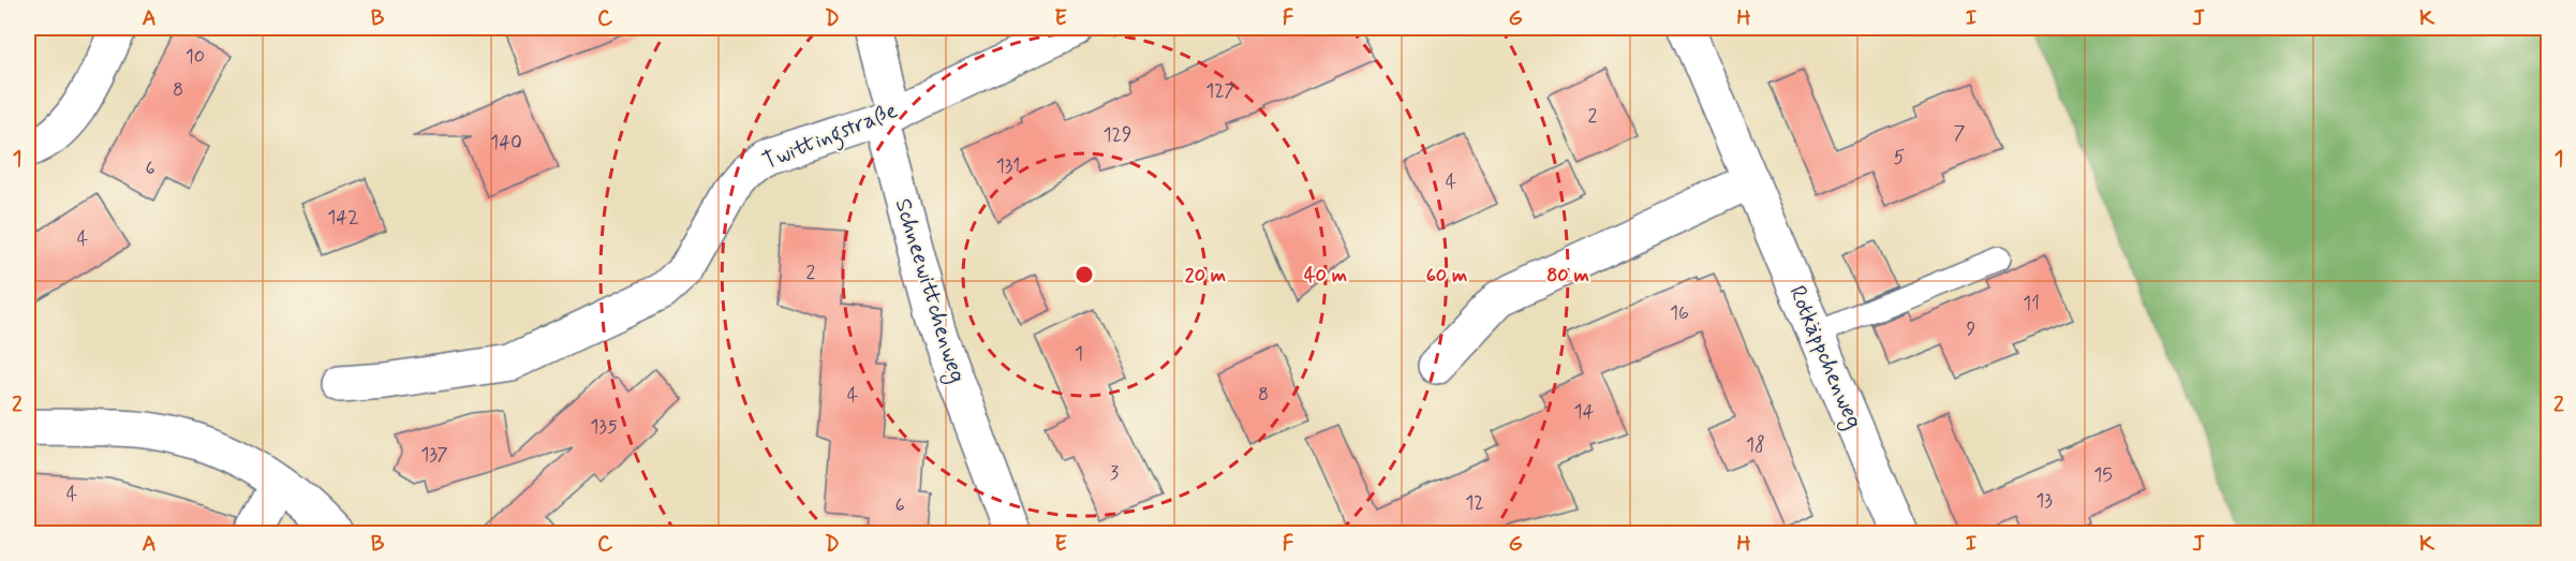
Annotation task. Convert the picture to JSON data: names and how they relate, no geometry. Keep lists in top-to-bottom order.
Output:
{
  "streets": {
    "street": ["Twittingstraße", "Schneewittchenweg", "Rotkäppchenweg"]
  },
  "crossings": [
    ["Twittingstraße", "Schneewittchenweg"]
  ],
  "house_numbers": [
    "10",
    "8",
    "127",
    "2",
    "7",
    "129",
    "140",
    "5",
    "131",
    "6",
    "4",
    "142",
    "4",
    "2",
    "11",
    "16",
    "9",
    "1",
    "8",
    "4",
    "14",
    "135",
    "18",
    "137",
    "3",
    "15",
    "4",
    "13",
    "12",
    "6"
  ],
  "grid": {
    "columns": [
      "A",
      "B",
      "C",
      "D",
      "E",
      "F",
      "G",
      "H",
      "I",
      "J",
      "K"
    ],
    "rows": ["1", "2"]
  },
  "rings": [
    "20 m",
    "40 m",
    "60 m",
    "80 m"
  ]
}
